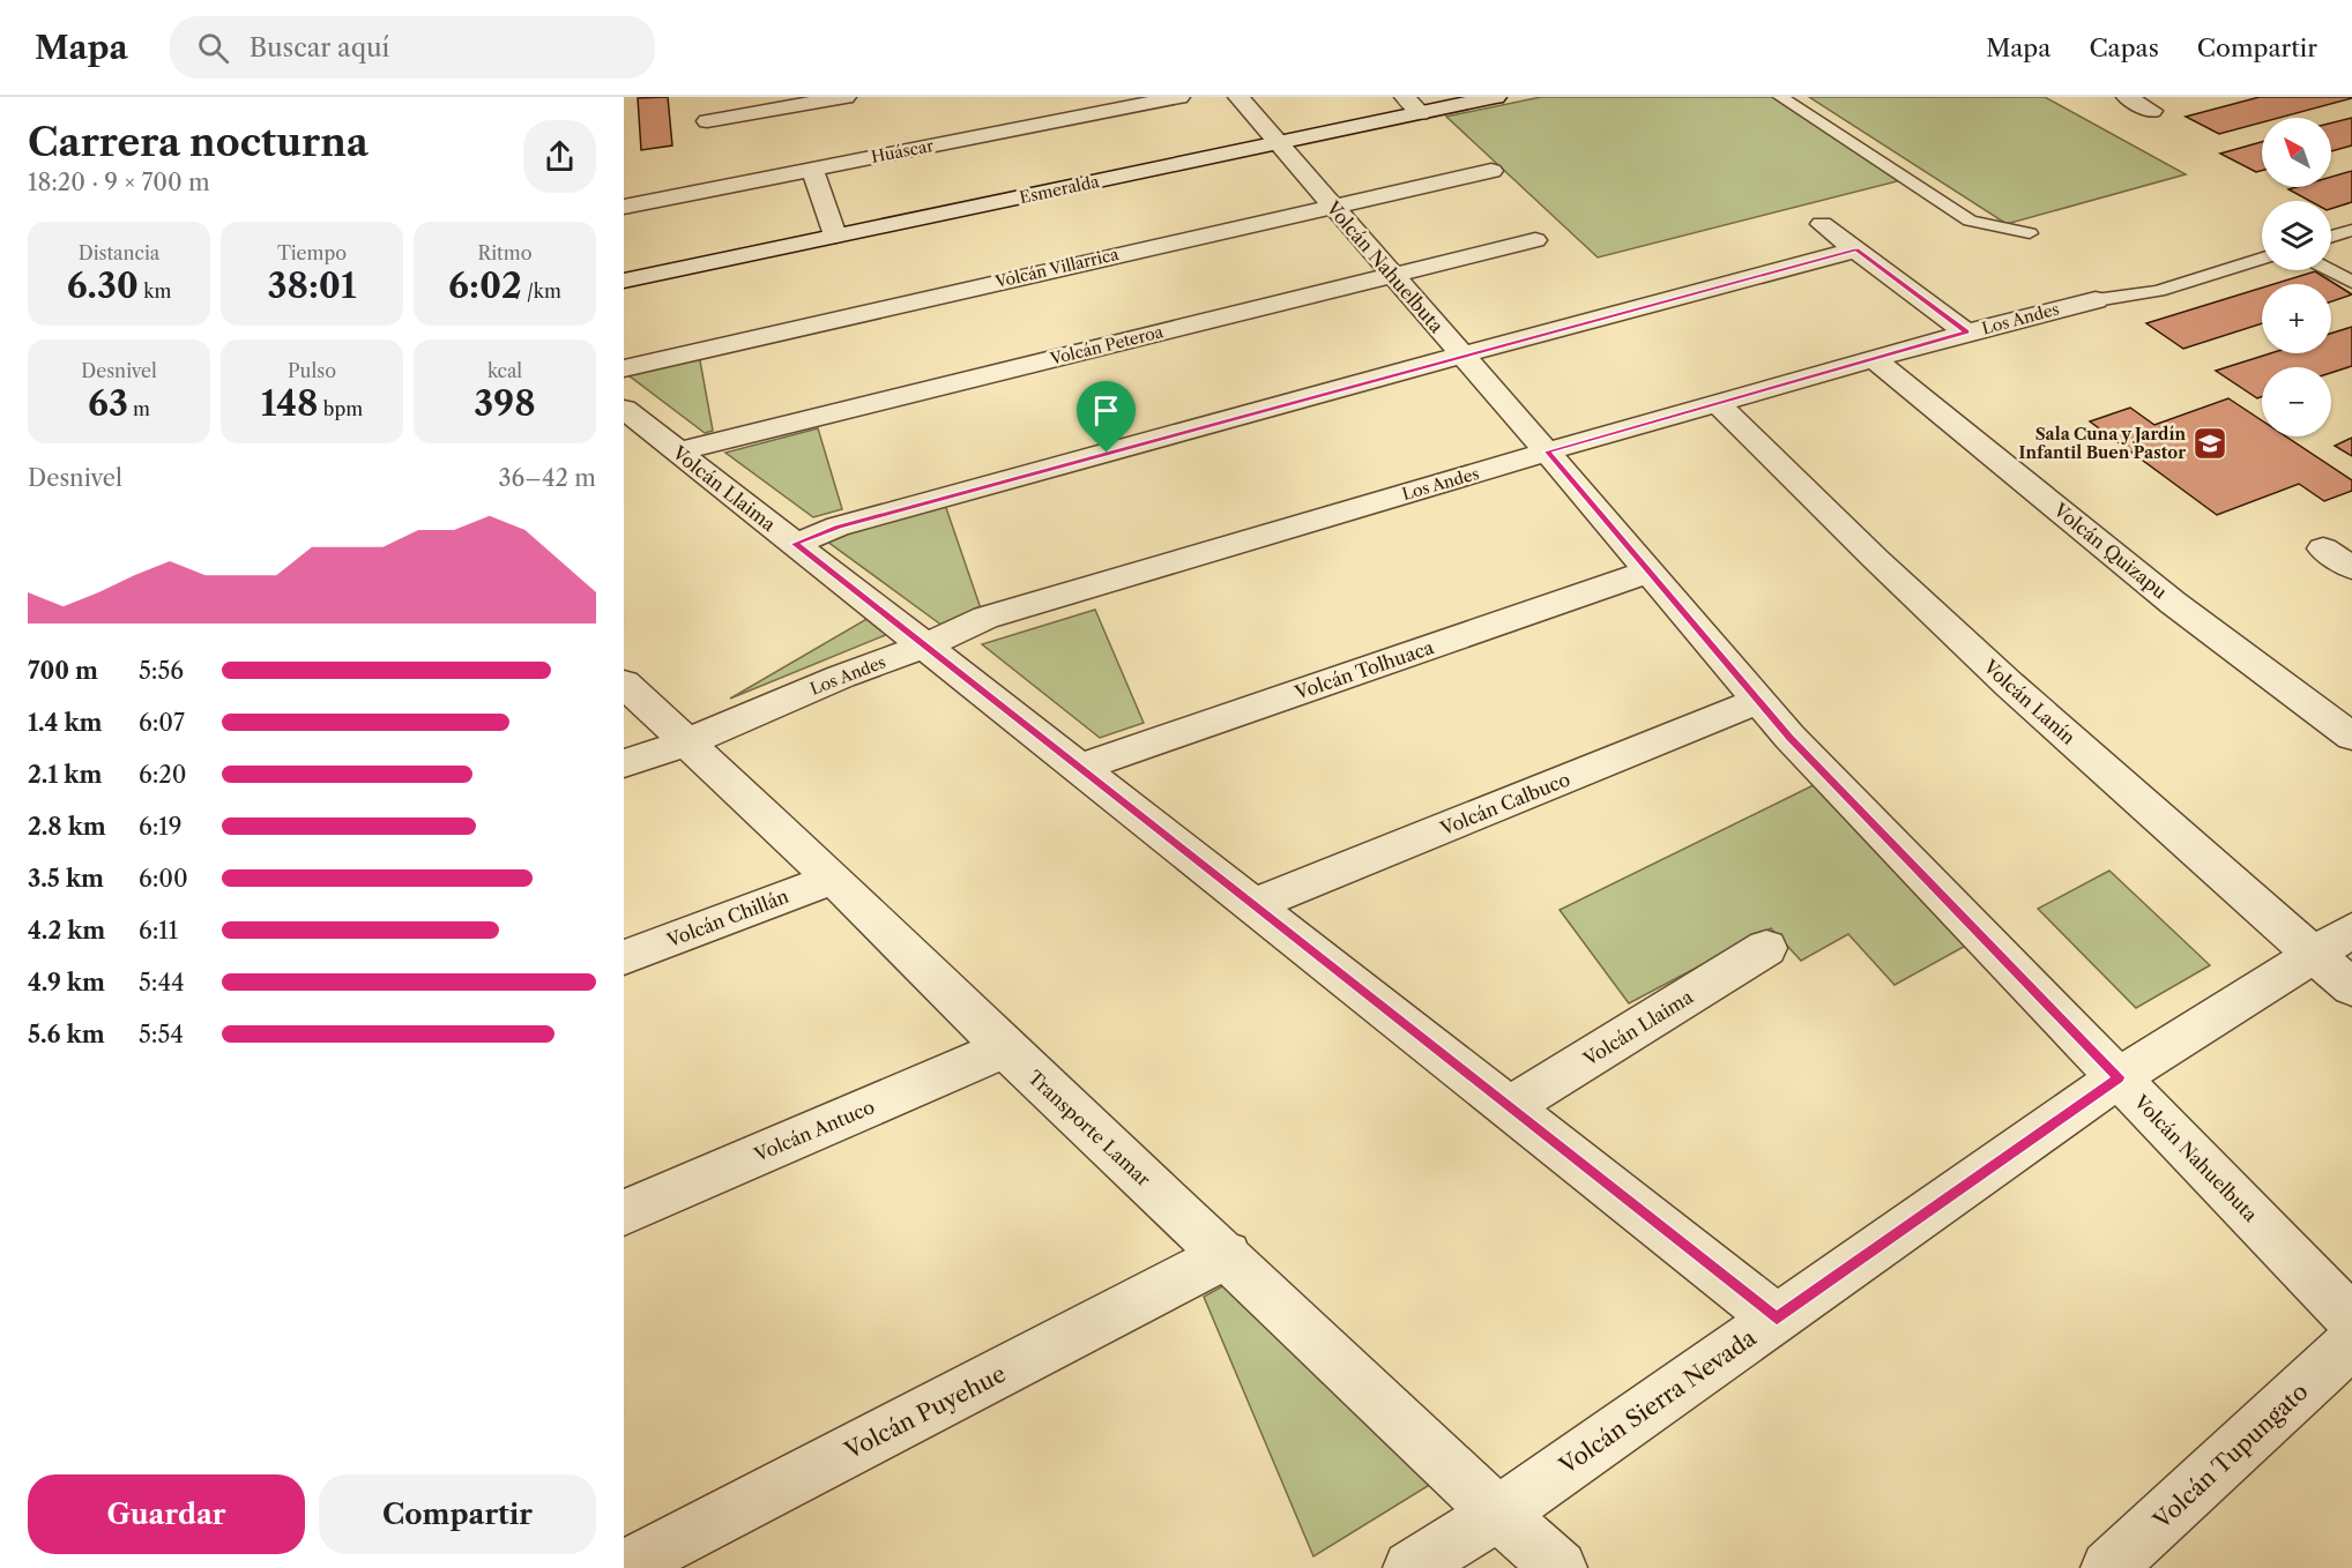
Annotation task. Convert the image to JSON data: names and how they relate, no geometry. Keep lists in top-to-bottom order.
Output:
{
  "streets": {
    "street": [
      "Huáscar",
      "Esmeralda",
      "Volcán Nahuelbuta",
      "Volcán Villarrica",
      "Los Andes",
      "Volcán Peteroa",
      "Volcán Llaima",
      "Volcán Quizapu",
      "Volcán Tolhuaca",
      "Volcán Lanín",
      "Volcán Calbuco",
      "Volcán Chillán",
      "Transporte Lamar",
      "Volcán Antuco",
      "Volcán Sierra Nevada",
      "Volcán Puyehue",
      "Volcán Tupungato"
    ]
  },
  "crossings": [
    ["Esmeralda", "Volcán Nahuelbuta"],
    ["Volcán Nahuelbuta", "Volcán Villarrica"],
    ["Volcán Nahuelbuta", "Los Andes"],
    ["Volcán Nahuelbuta", "Volcán Peteroa"],
    ["Volcán Nahuelbuta", "Volcán Tolhuaca"],
    ["Volcán Nahuelbuta", "Volcán Calbuco"],
    ["Volcán Nahuelbuta", "Volcán Sierra Nevada"],
    ["Los Andes", "Volcán Llaima"],
    ["Los Andes", "Volcán Quizapu"],
    ["Los Andes", "Volcán Lanín"],
    ["Los Andes", "Transporte Lamar"],
    ["Volcán Peteroa", "Volcán Llaima"],
    ["Volcán Llaima", "Volcán Tolhuaca"],
    ["Volcán Llaima", "Volcán Calbuco"],
    ["Volcán Llaima", "Volcán Sierra Nevada"],
    ["Volcán Lanín", "Volcán Sierra Nevada"],
    ["Volcán Chillán", "Transporte Lamar"],
    ["Transporte Lamar", "Volcán Antuco"],
    ["Transporte Lamar", "Volcán Sierra Nevada"],
    ["Transporte Lamar", "Volcán Puyehue"]
  ],
  "places": {
    "school or university": ["Sala Cuna y Jardín Infantil Buen Pastor"]
  },
  "north": "top left",
  "page": {
    "header": "Mapa",
    "search": "Buscar aquí",
    "nav": ["Mapa", "Capas", "Compartir"],
    "heading": ["Carrera nocturna", "18:20 · 9 × 700 m"],
    "map_buttons": ["+", "−"],
    "stats": [
      ["Distancia", "6.30 km"],
      ["Tiempo", "38:01"],
      ["Ritmo", "6:02 /km"],
      ["Desnivel", "63 m"],
      ["Pulso", "148 bpm"],
      ["kcal", "398"]
    ],
    "chart": ["Desnivel", "36–42 m"],
    "list": [
      {
        "name": "700 m",
        "note": "5:56"
      },
      {
        "name": "1.4 km",
        "note": "6:07"
      },
      {
        "name": "2.1 km",
        "note": "6:20"
      },
      {
        "name": "2.8 km",
        "note": "6:19"
      },
      {
        "name": "3.5 km",
        "note": "6:00"
      },
      {
        "name": "4.2 km",
        "note": "6:11"
      },
      {
        "name": "4.9 km",
        "note": "5:44"
      },
      {
        "name": "5.6 km",
        "note": "5:54"
      }
    ],
    "buttons": ["Guardar", "Compartir"]
  }
}
